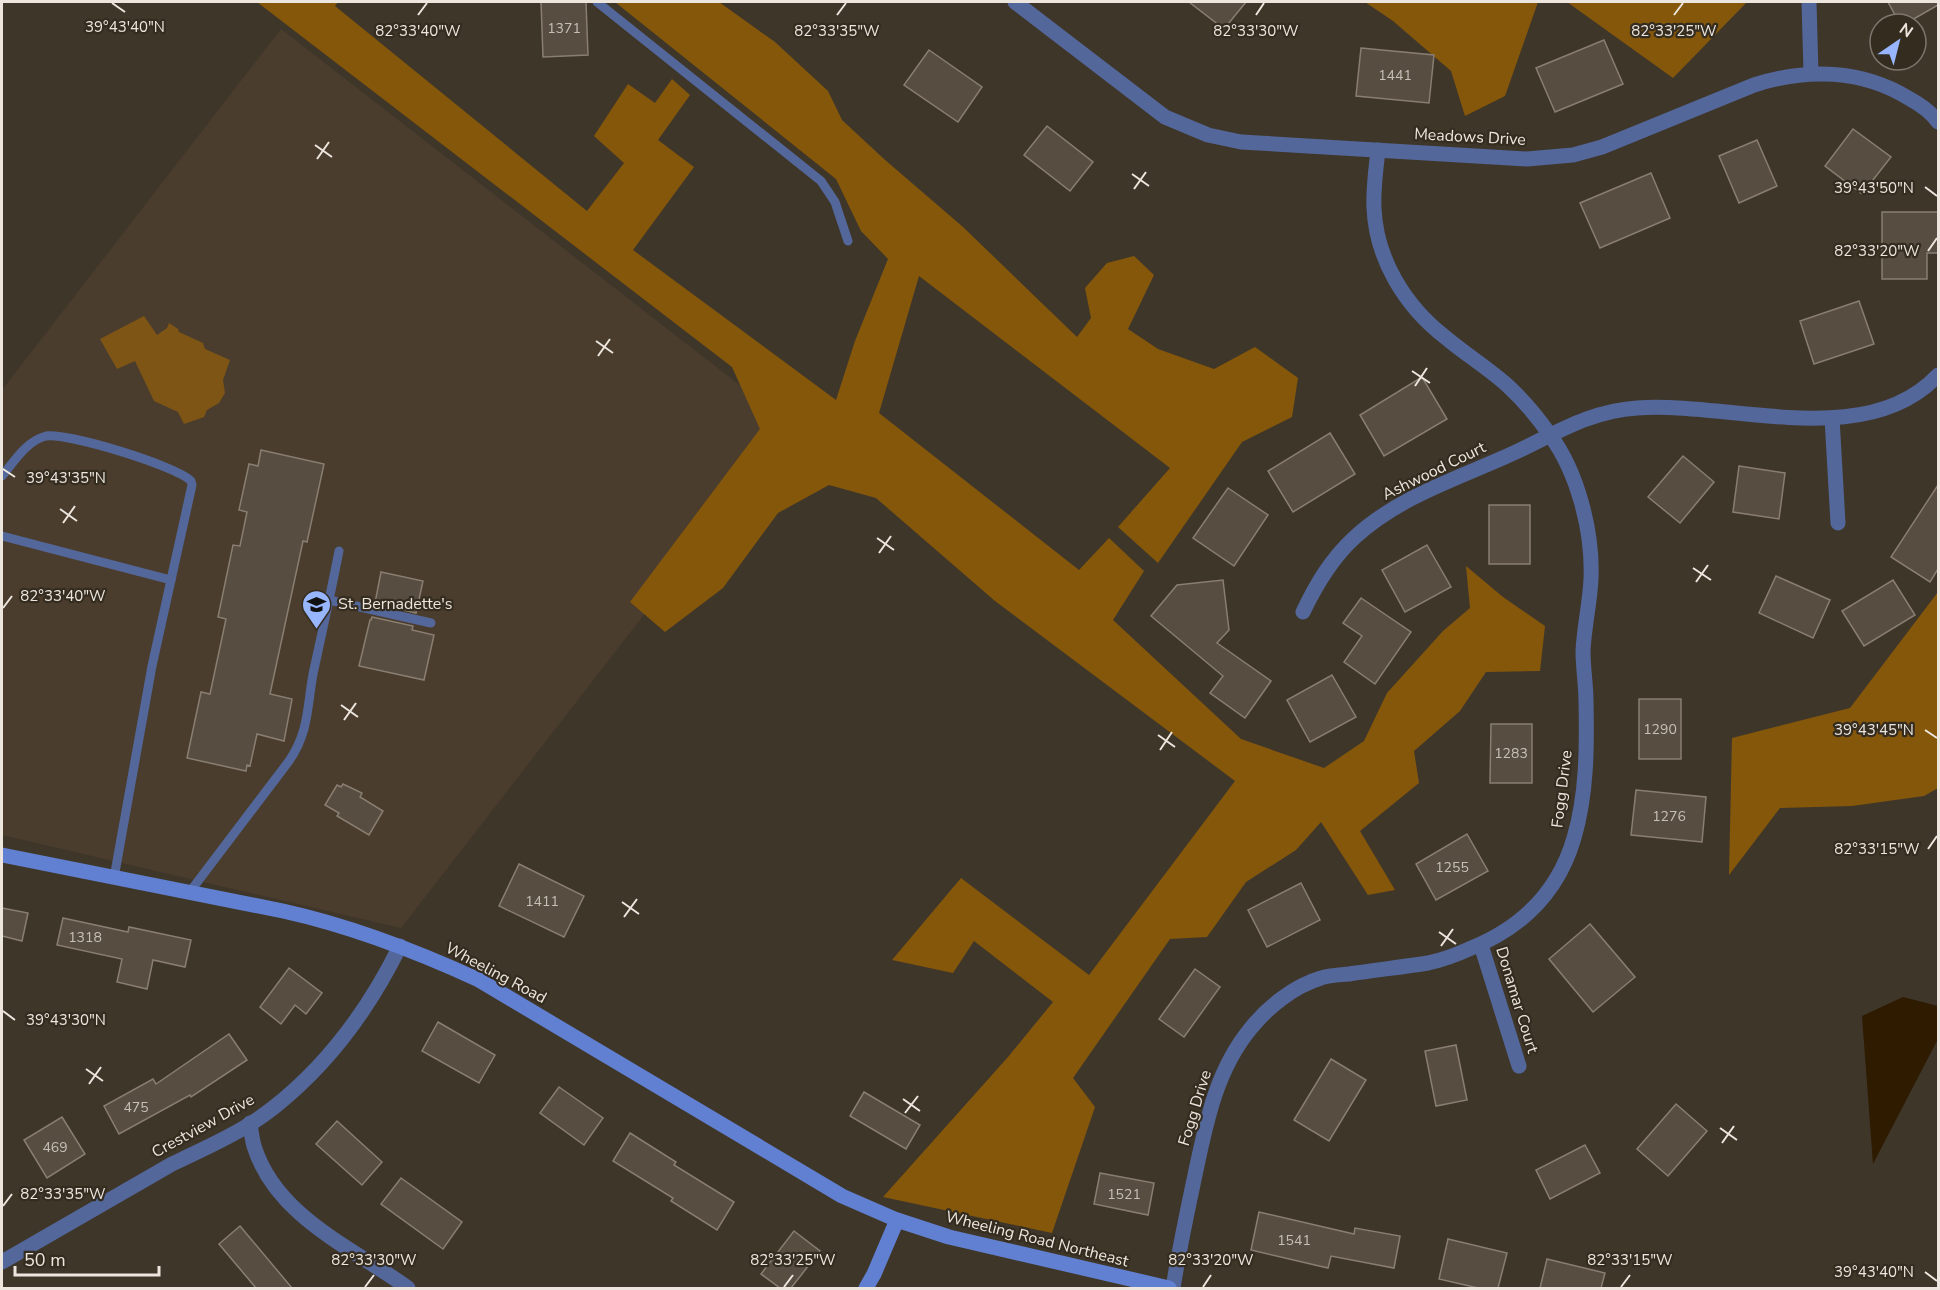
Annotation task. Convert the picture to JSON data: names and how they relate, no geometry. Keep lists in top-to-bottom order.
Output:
{
  "streets": {
    "street": [
      "Meadows Drive",
      "Ashwood Court",
      "Fogg Drive",
      "Wheeling Road",
      "Donamar Court",
      "Crestview Drive",
      "Wheeling Road Northeast"
    ]
  },
  "crossings": [
    ["Meadows Drive", "Fogg Drive"],
    ["Ashwood Court", "Fogg Drive"],
    ["Fogg Drive", "Donamar Court"],
    ["Fogg Drive", "Wheeling Road Northeast"],
    ["Wheeling Road", "Crestview Drive"],
    ["Wheeling Road", "Wheeling Road Northeast"]
  ],
  "places": {
    "school or university": ["St. Bernadette's"]
  },
  "house_numbers": [
    "1371",
    "1441",
    "1290",
    "1283",
    "1276",
    "1255",
    "1411",
    "1318",
    "475",
    "469",
    "1521",
    "1541"
  ],
  "scale_bar": "50 m",
  "north": "top right",
  "coordinates": [
    "39°43'40\"N",
    "82°33'40\"W",
    "82°33'35\"W",
    "82°33'30\"W",
    "82°33'25\"W",
    "39°43'50\"N",
    "82°33'20\"W",
    "39°43'35\"N",
    "39°43'45\"N",
    "82°33'15\"W",
    "39°43'30\"N"
  ]
}
